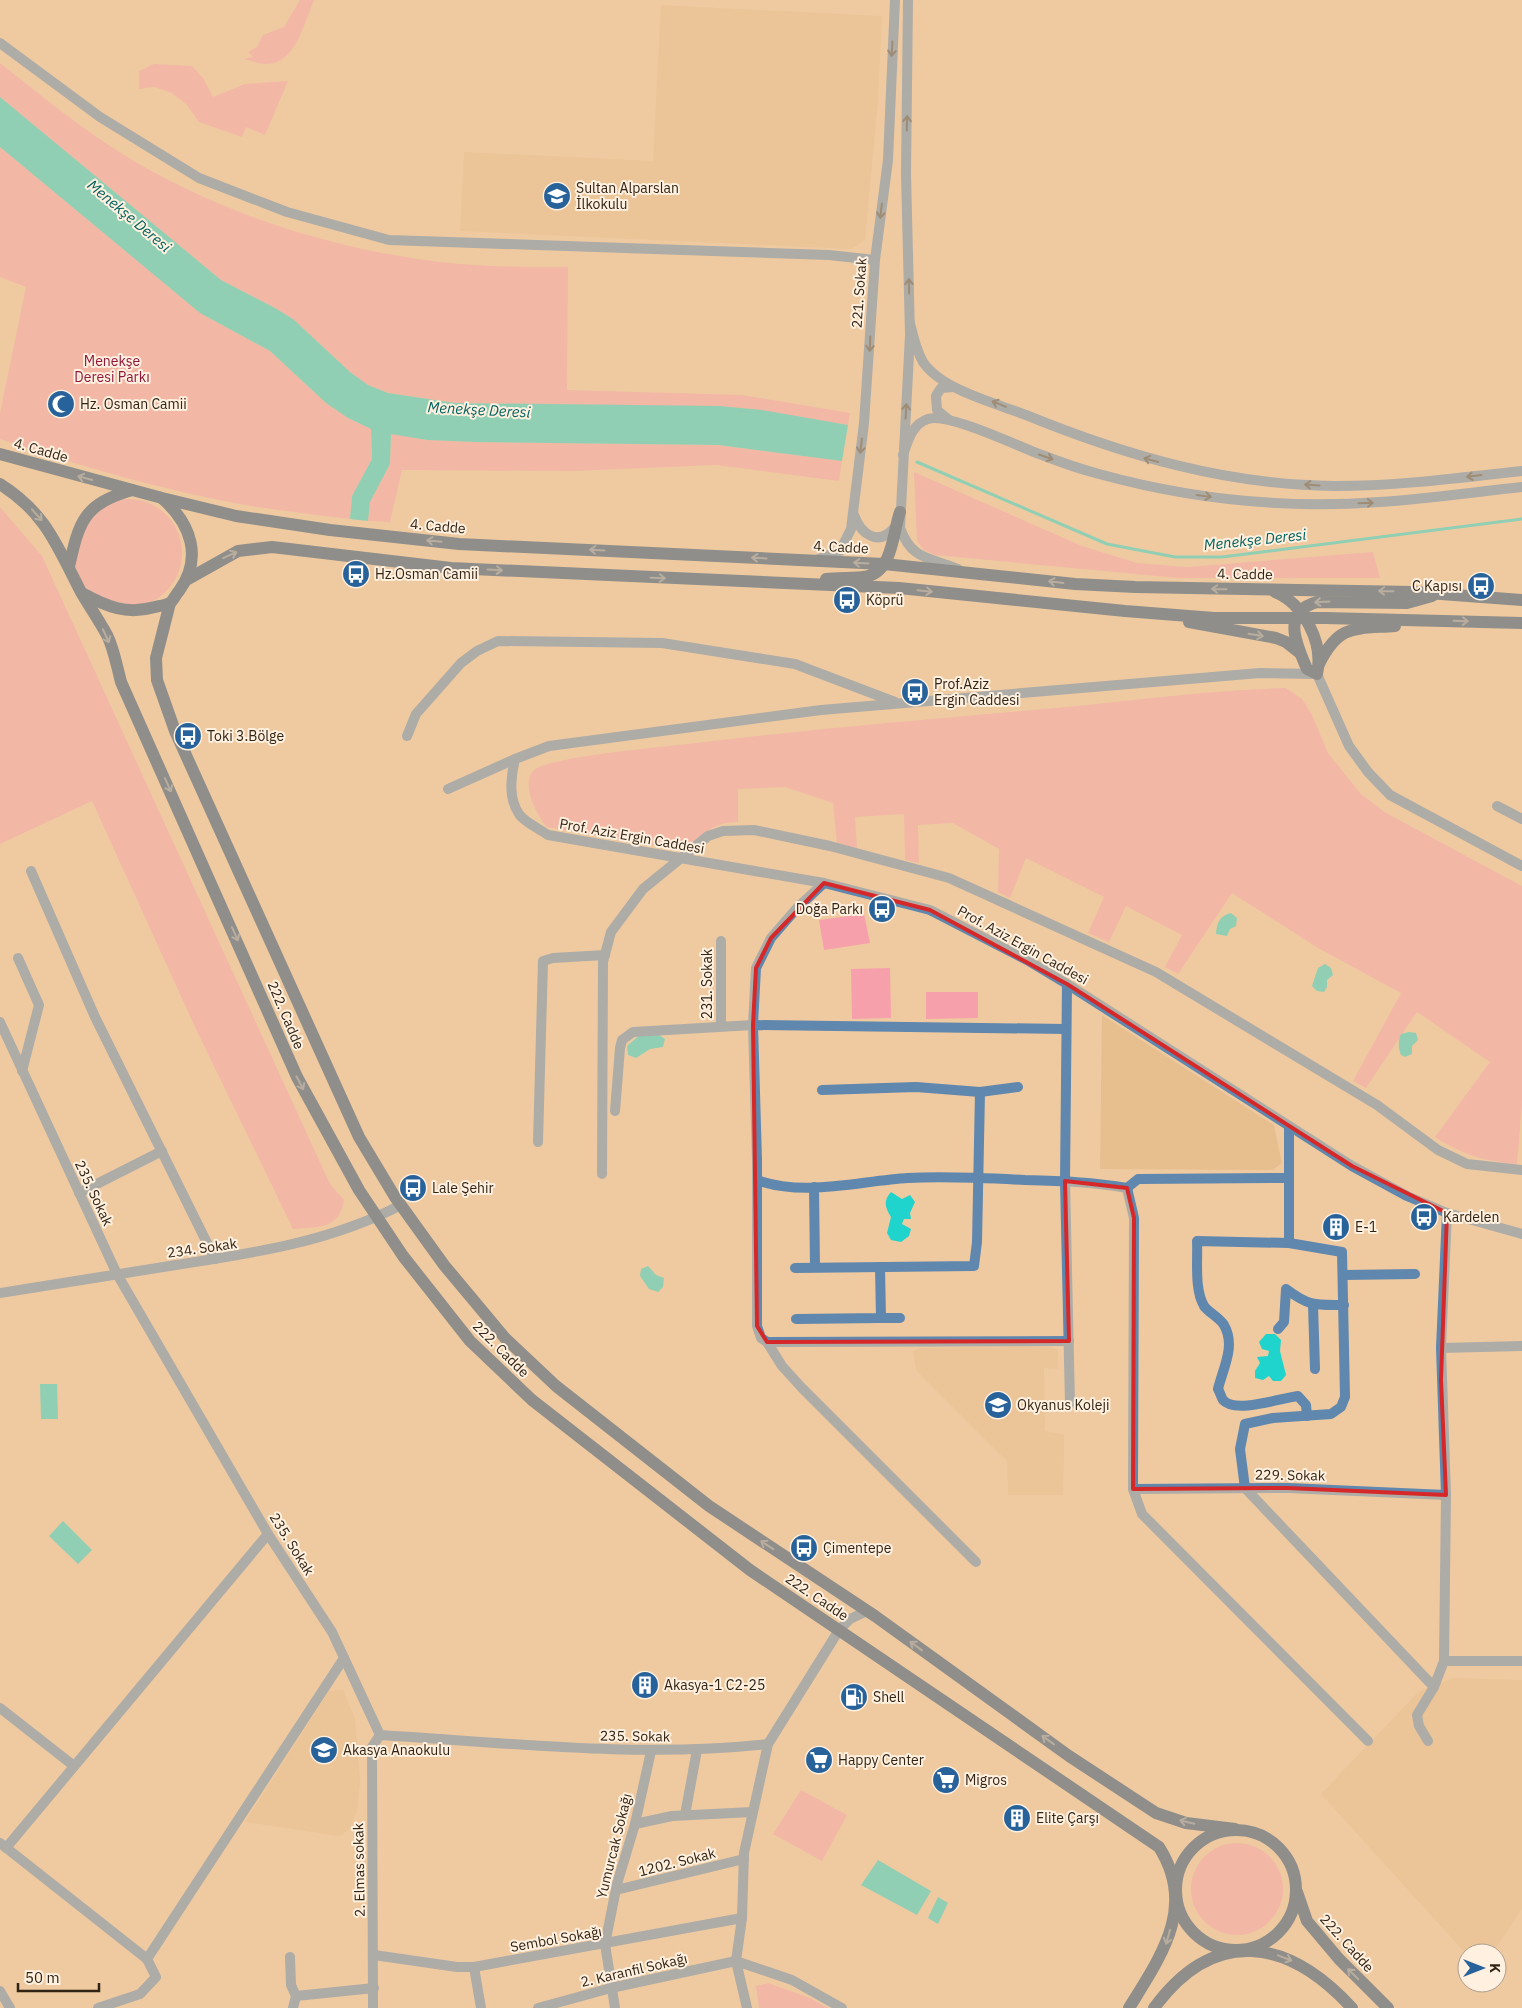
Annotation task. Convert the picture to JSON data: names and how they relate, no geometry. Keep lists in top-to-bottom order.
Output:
{
  "streets": {
    "main road": ["4. Cadde", "222. Cadde"],
    "street": [
      "221. Sokak",
      "Prof. Aziz Ergin Caddesi",
      "231. Sokak",
      "235. Sokak",
      "234. Sokak",
      "229. Sokak",
      "Yumurcak Sokağı",
      "1202. Sokak",
      "2. Elmas sokak",
      "Sembol Sokağı",
      "2. Karanfil Sokağı"
    ]
  },
  "crossings": [
    ["221. Sokak", "4. Cadde"],
    ["4. Cadde", "222. Cadde"],
    ["222. Cadde", "234. Sokak"],
    ["235. Sokak", "234. Sokak"],
    ["235. Sokak", "Yumurcak Sokağı"],
    ["235. Sokak", "2. Elmas sokak"],
    ["Yumurcak Sokağı", "1202. Sokak"],
    ["Yumurcak Sokağı", "Sembol Sokağı"],
    ["Yumurcak Sokağı", "2. Karanfil Sokağı"],
    ["2. Elmas sokak", "Sembol Sokağı"]
  ],
  "water": ["Menekşe Deresi"],
  "parks": ["Menekşe Deresi Parkı"],
  "places": {
    "school or university": ["Sultan Alparslan İlkokulu", "Okyanus Koleji", "Akasya Anaokulu"],
    "mosque": ["Hz. Osman Camii"],
    "bus stop": [
      "Hz.Osman Camii",
      "C Kapısı",
      "Köprü",
      "Prof.Aziz Ergin Caddesi",
      "Toki 3.Bölge",
      "Doğa Parkı",
      "Lale Şehir",
      "Kardelen",
      "Çimentepe"
    ],
    "building": ["E-1", "Akasya-1 C2-25", "Elite Çarşı"],
    "fuel station": ["Shell"],
    "supermarket": ["Happy Center", "Migros"]
  },
  "scale_bar": "50 m",
  "north": "right"
}
